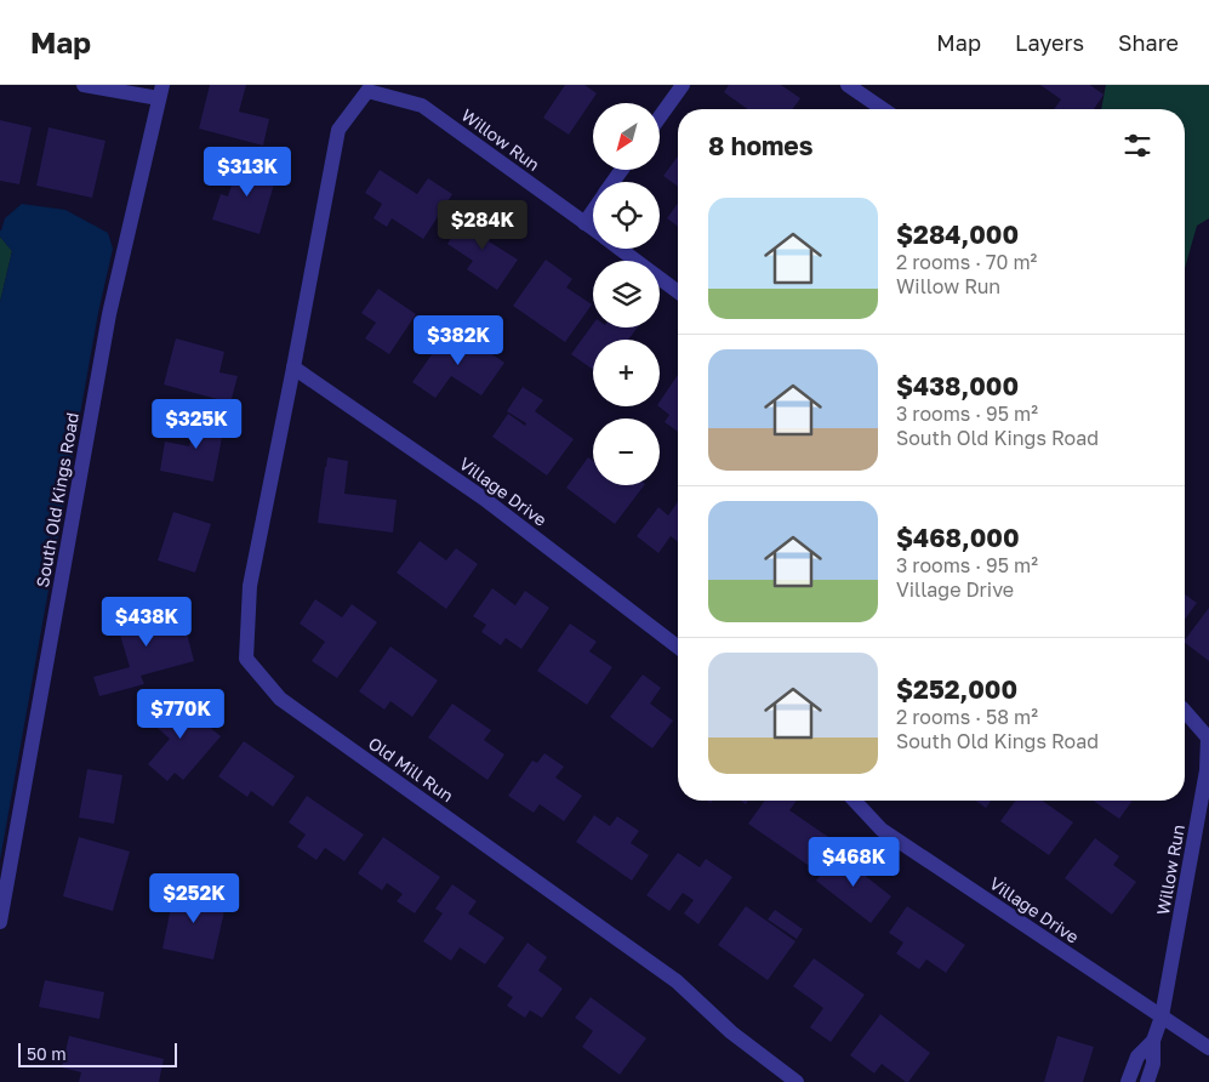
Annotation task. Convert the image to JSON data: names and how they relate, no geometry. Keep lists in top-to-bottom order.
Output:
{
  "streets": {
    "street": [
      "Willow Run",
      "Village Drive",
      "South Old Kings Road",
      "Old Mill Run"
    ]
  },
  "crossings": [
    ["Willow Run", "Village Drive"],
    ["Willow Run", "Old Mill Run"],
    ["Village Drive", "Old Mill Run"]
  ],
  "scale_bar": "50 m",
  "north": "bottom left",
  "page": {
    "header": "Map",
    "nav": ["Map", "Layers", "Share"],
    "map_buttons": ["+", "−"],
    "heading": "8 homes",
    "price": [
      "$313K",
      "$284K",
      "$382K",
      "$325K",
      "$438K",
      "$770K",
      "$468K",
      "$252K"
    ],
    "list": [
      {
        "name": "$284,000",
        "note": "2 rooms · 70 m² · Willow Run"
      },
      {
        "name": "$438,000",
        "note": "3 rooms · 95 m² · South Old Kings Road"
      },
      {
        "name": "$468,000",
        "note": "3 rooms · 95 m² · Village Drive"
      },
      {
        "name": "$252,000",
        "note": "2 rooms · 58 m² · South Old Kings Road"
      }
    ],
    "scale": "50 m"
  }
}
